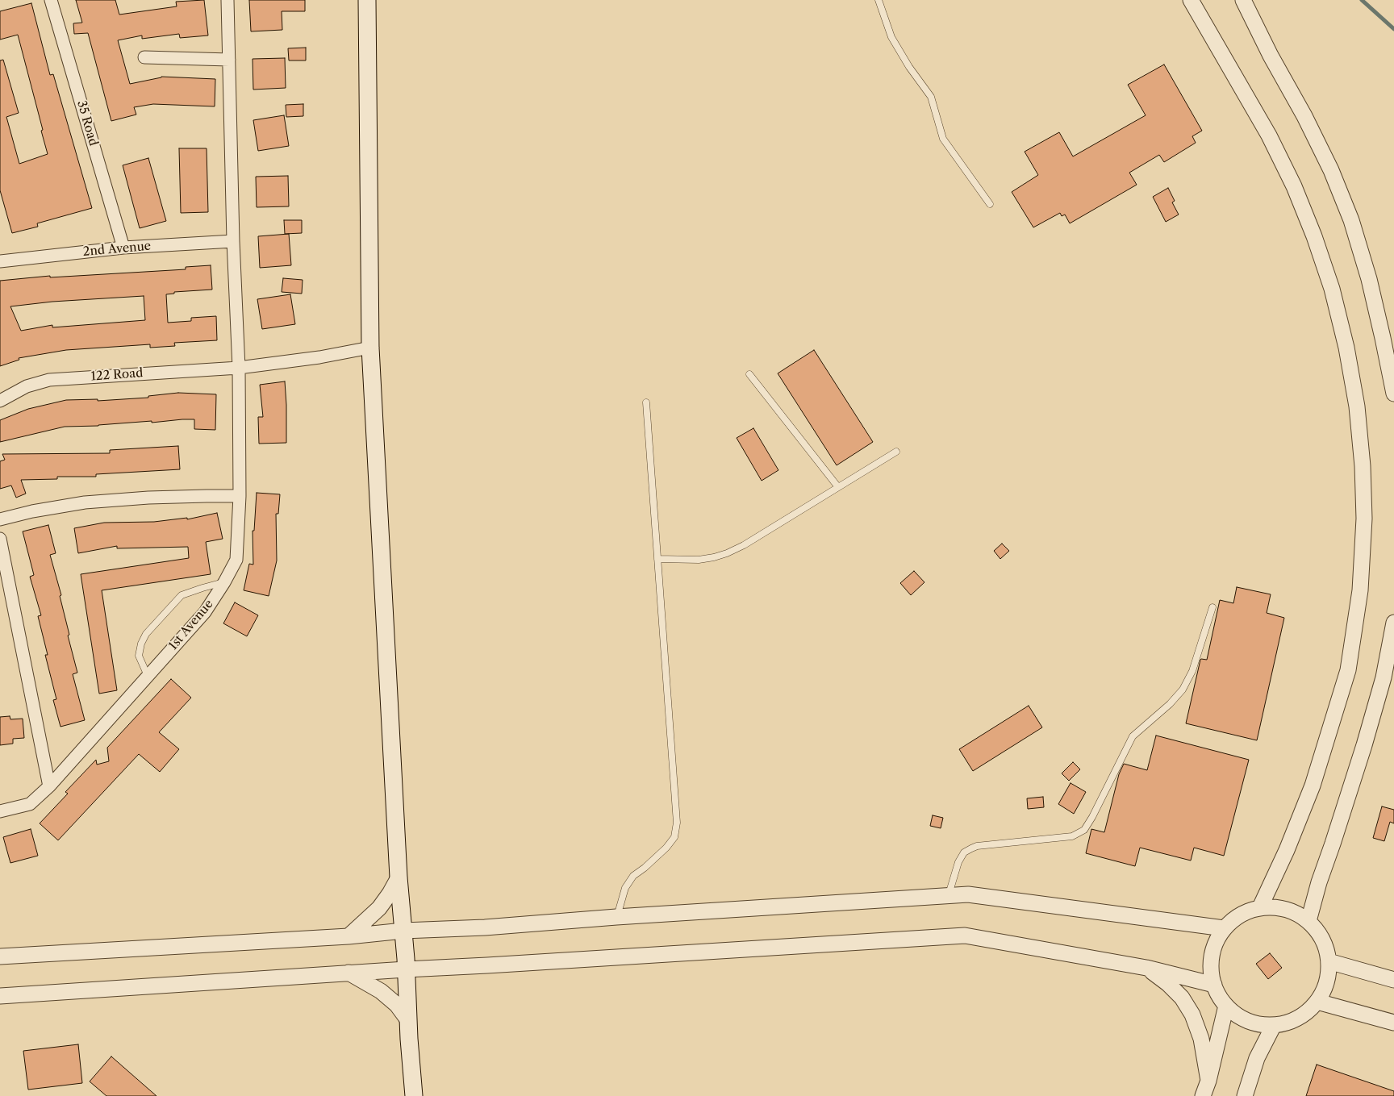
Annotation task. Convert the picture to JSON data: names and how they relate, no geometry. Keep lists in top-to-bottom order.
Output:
{
  "streets": {
    "street": [
      "35 Road",
      "2nd Avenue",
      "122 Road",
      "1st Avenue"
    ]
  },
  "crossings": [
    ["35 Road", "2nd Avenue"],
    ["2nd Avenue", "1st Avenue"],
    ["122 Road", "1st Avenue"]
  ]
}
